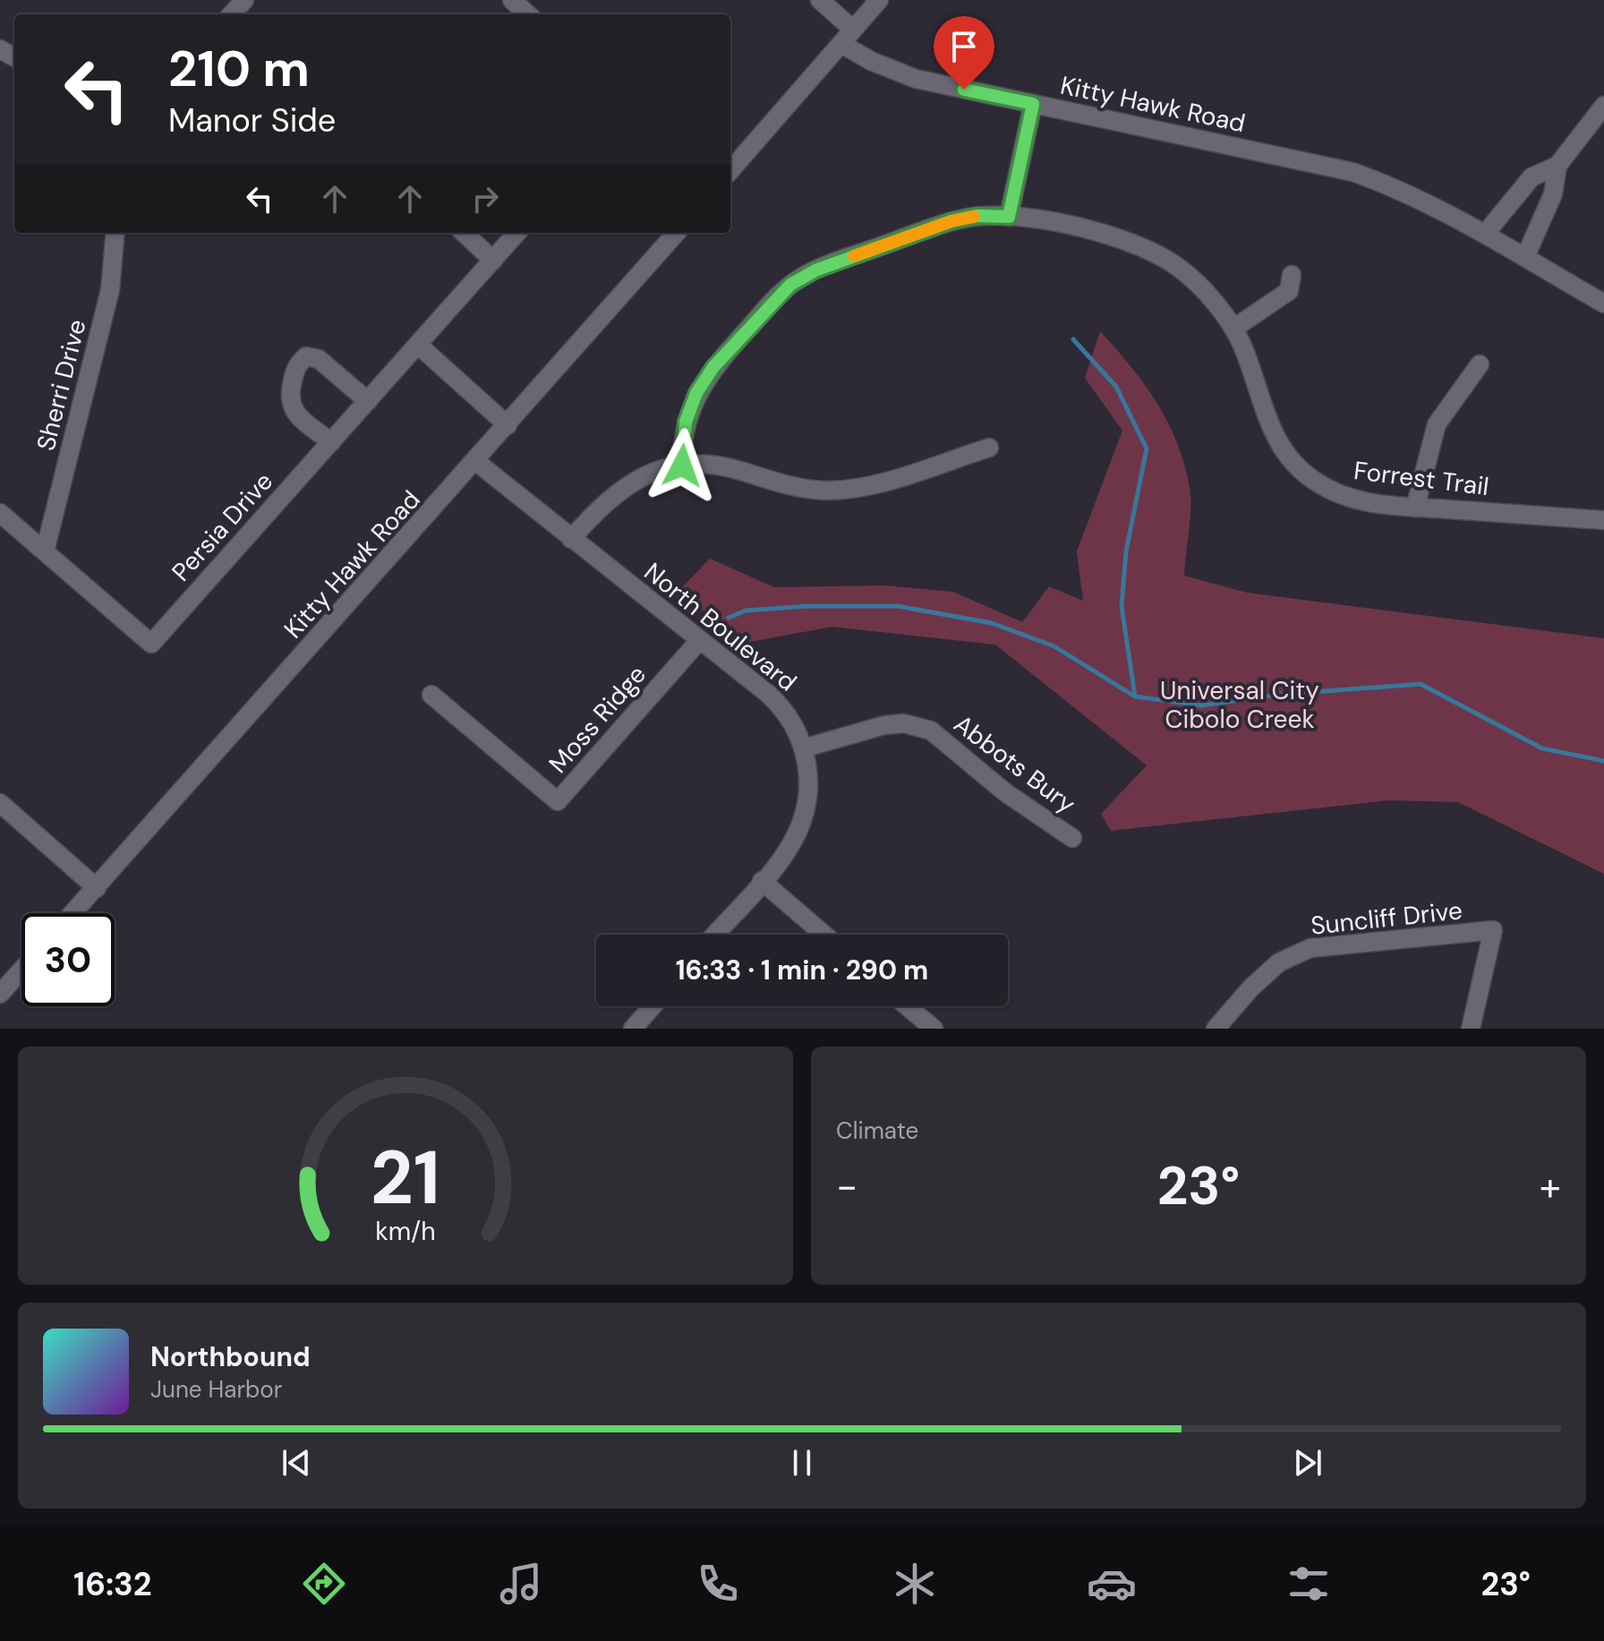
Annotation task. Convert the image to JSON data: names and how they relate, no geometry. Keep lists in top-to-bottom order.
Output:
{
  "streets": {
    "street": [
      "Kitty Hawk Road",
      "Sherri Drive",
      "Forrest Trail",
      "Persia Drive",
      "North Boulevard",
      "Moss Ridge",
      "Abbots Bury",
      "Suncliff Drive"
    ]
  },
  "crossings": [
    ["Kitty Hawk Road", "North Boulevard"],
    ["Sherri Drive", "Persia Drive"],
    ["North Boulevard", "Moss Ridge"],
    ["North Boulevard", "Abbots Bury"]
  ],
  "parks": ["Universal City Cibolo Creek"],
  "page": {
    "turn": ["210 m", "Manor Side"],
    "limit": "30",
    "trip": "16:33 · 1 min · 290 m",
    "tile": "Climate",
    "heat": ["−", "23°", "+"],
    "song": ["Northbound", "June Harbor"],
    "tabs": ["16:32", "23°"],
    "gauge": ["21", "km/h"]
  }
}
